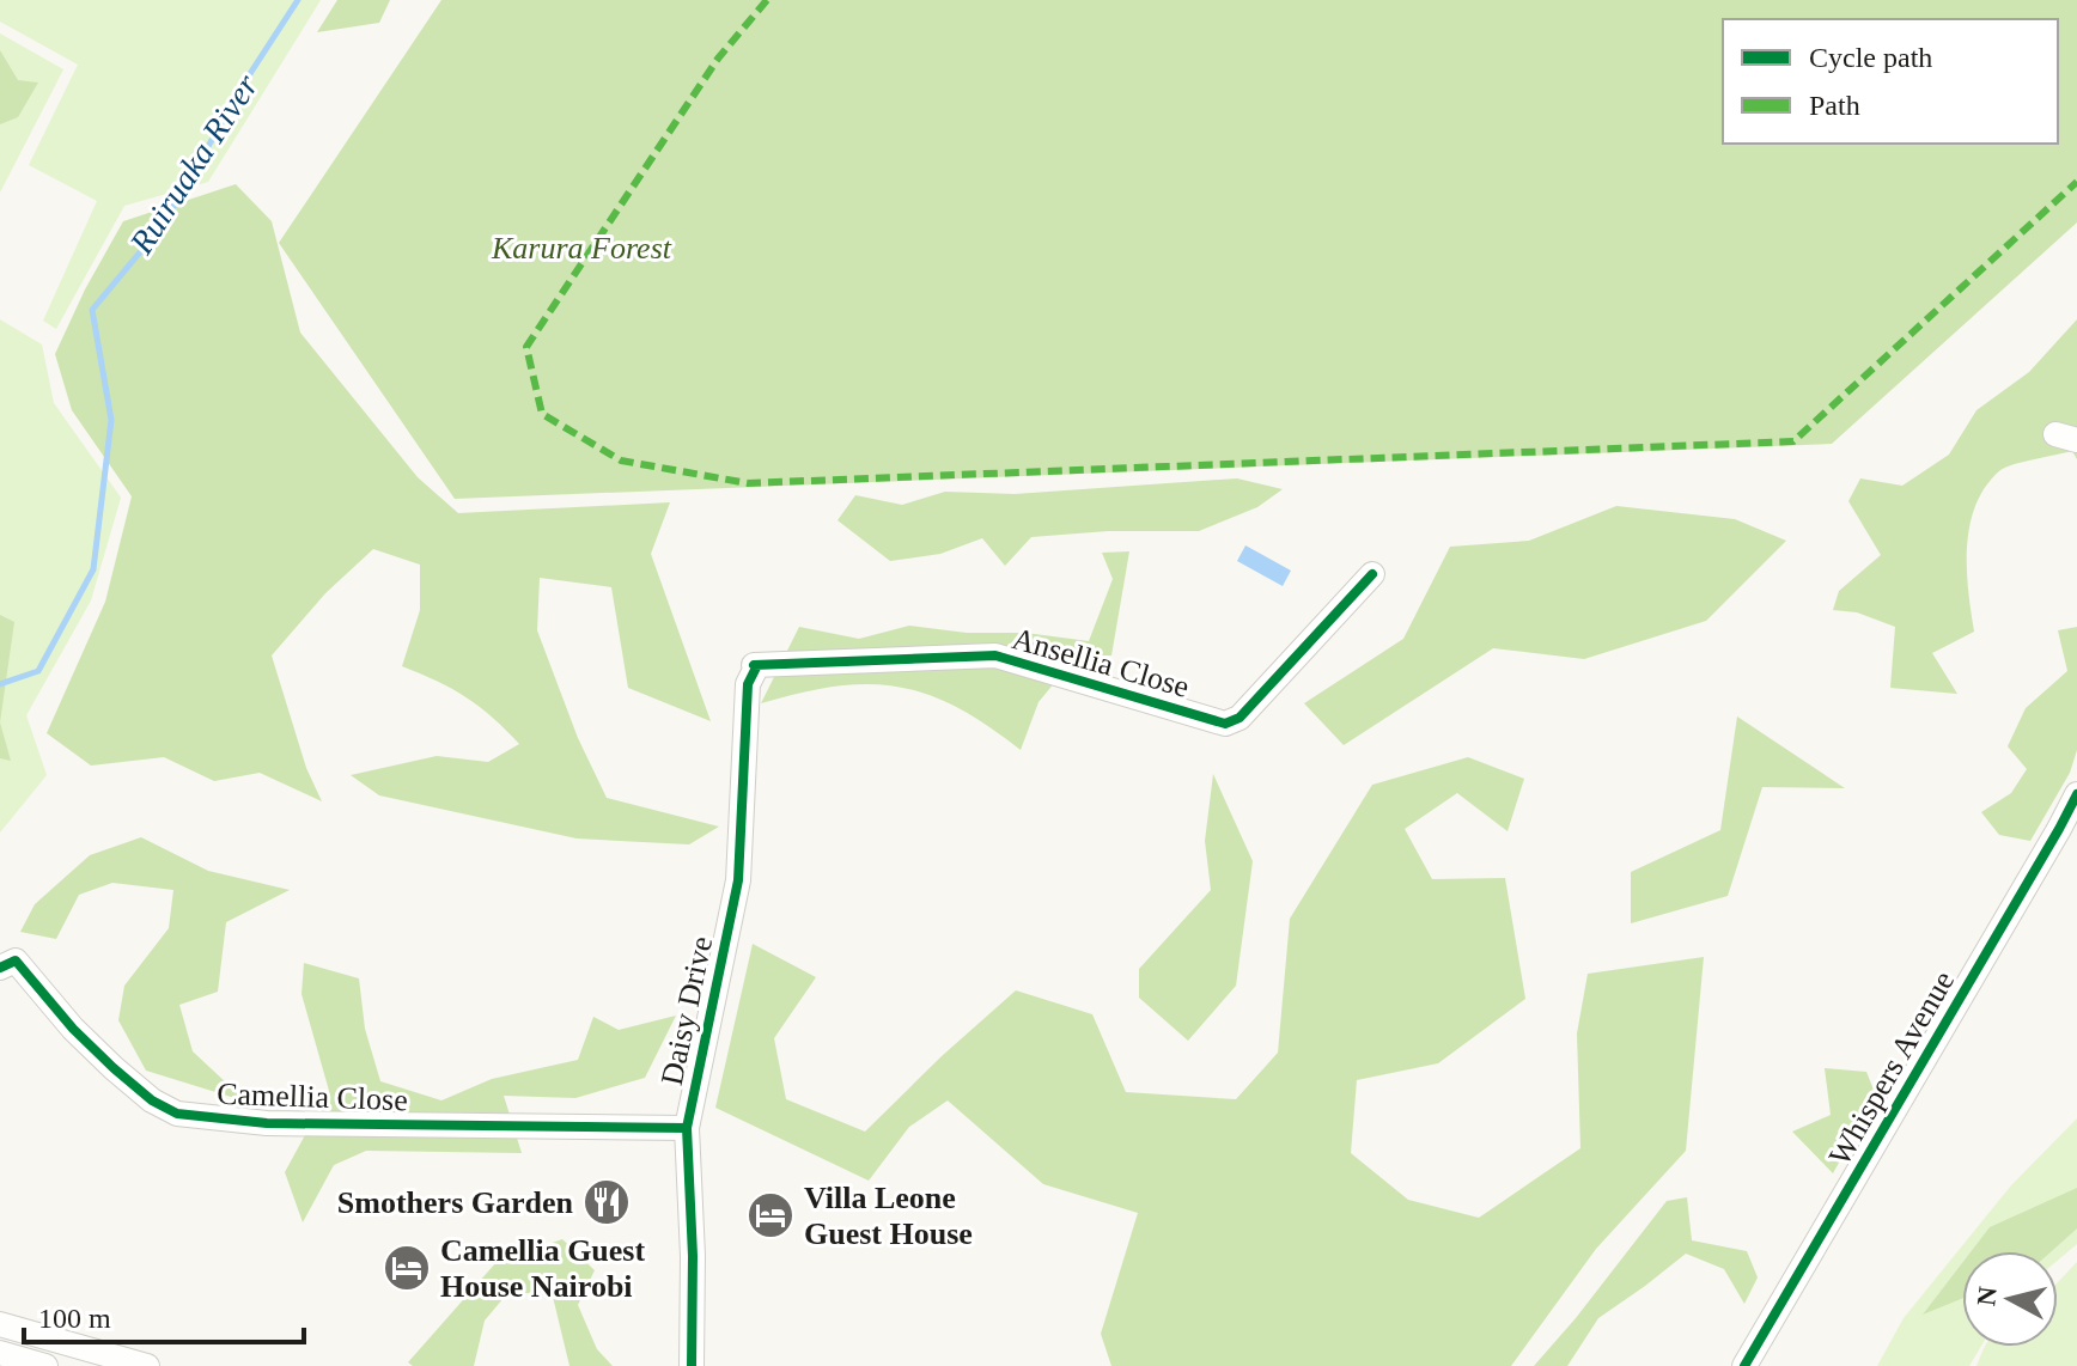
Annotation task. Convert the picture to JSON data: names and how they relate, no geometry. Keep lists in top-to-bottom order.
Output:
{
  "streets": {
    "street": [
      "Ansellia Close",
      "Daisy Drive",
      "Whispers Avenue",
      "Camellia Close"
    ]
  },
  "crossings": [
    ["Ansellia Close", "Daisy Drive"],
    ["Daisy Drive", "Camellia Close"]
  ],
  "water": ["Ruiruaka River"],
  "parks": ["Karura Forest"],
  "places": {
    "restaurant": ["Smothers Garden"],
    "hotel": ["Villa Leone Guest House", "Camellia Guest House Nairobi"]
  },
  "legend": ["Cycle path", "Path"],
  "scale_bar": "100 m",
  "north": "left"
}
